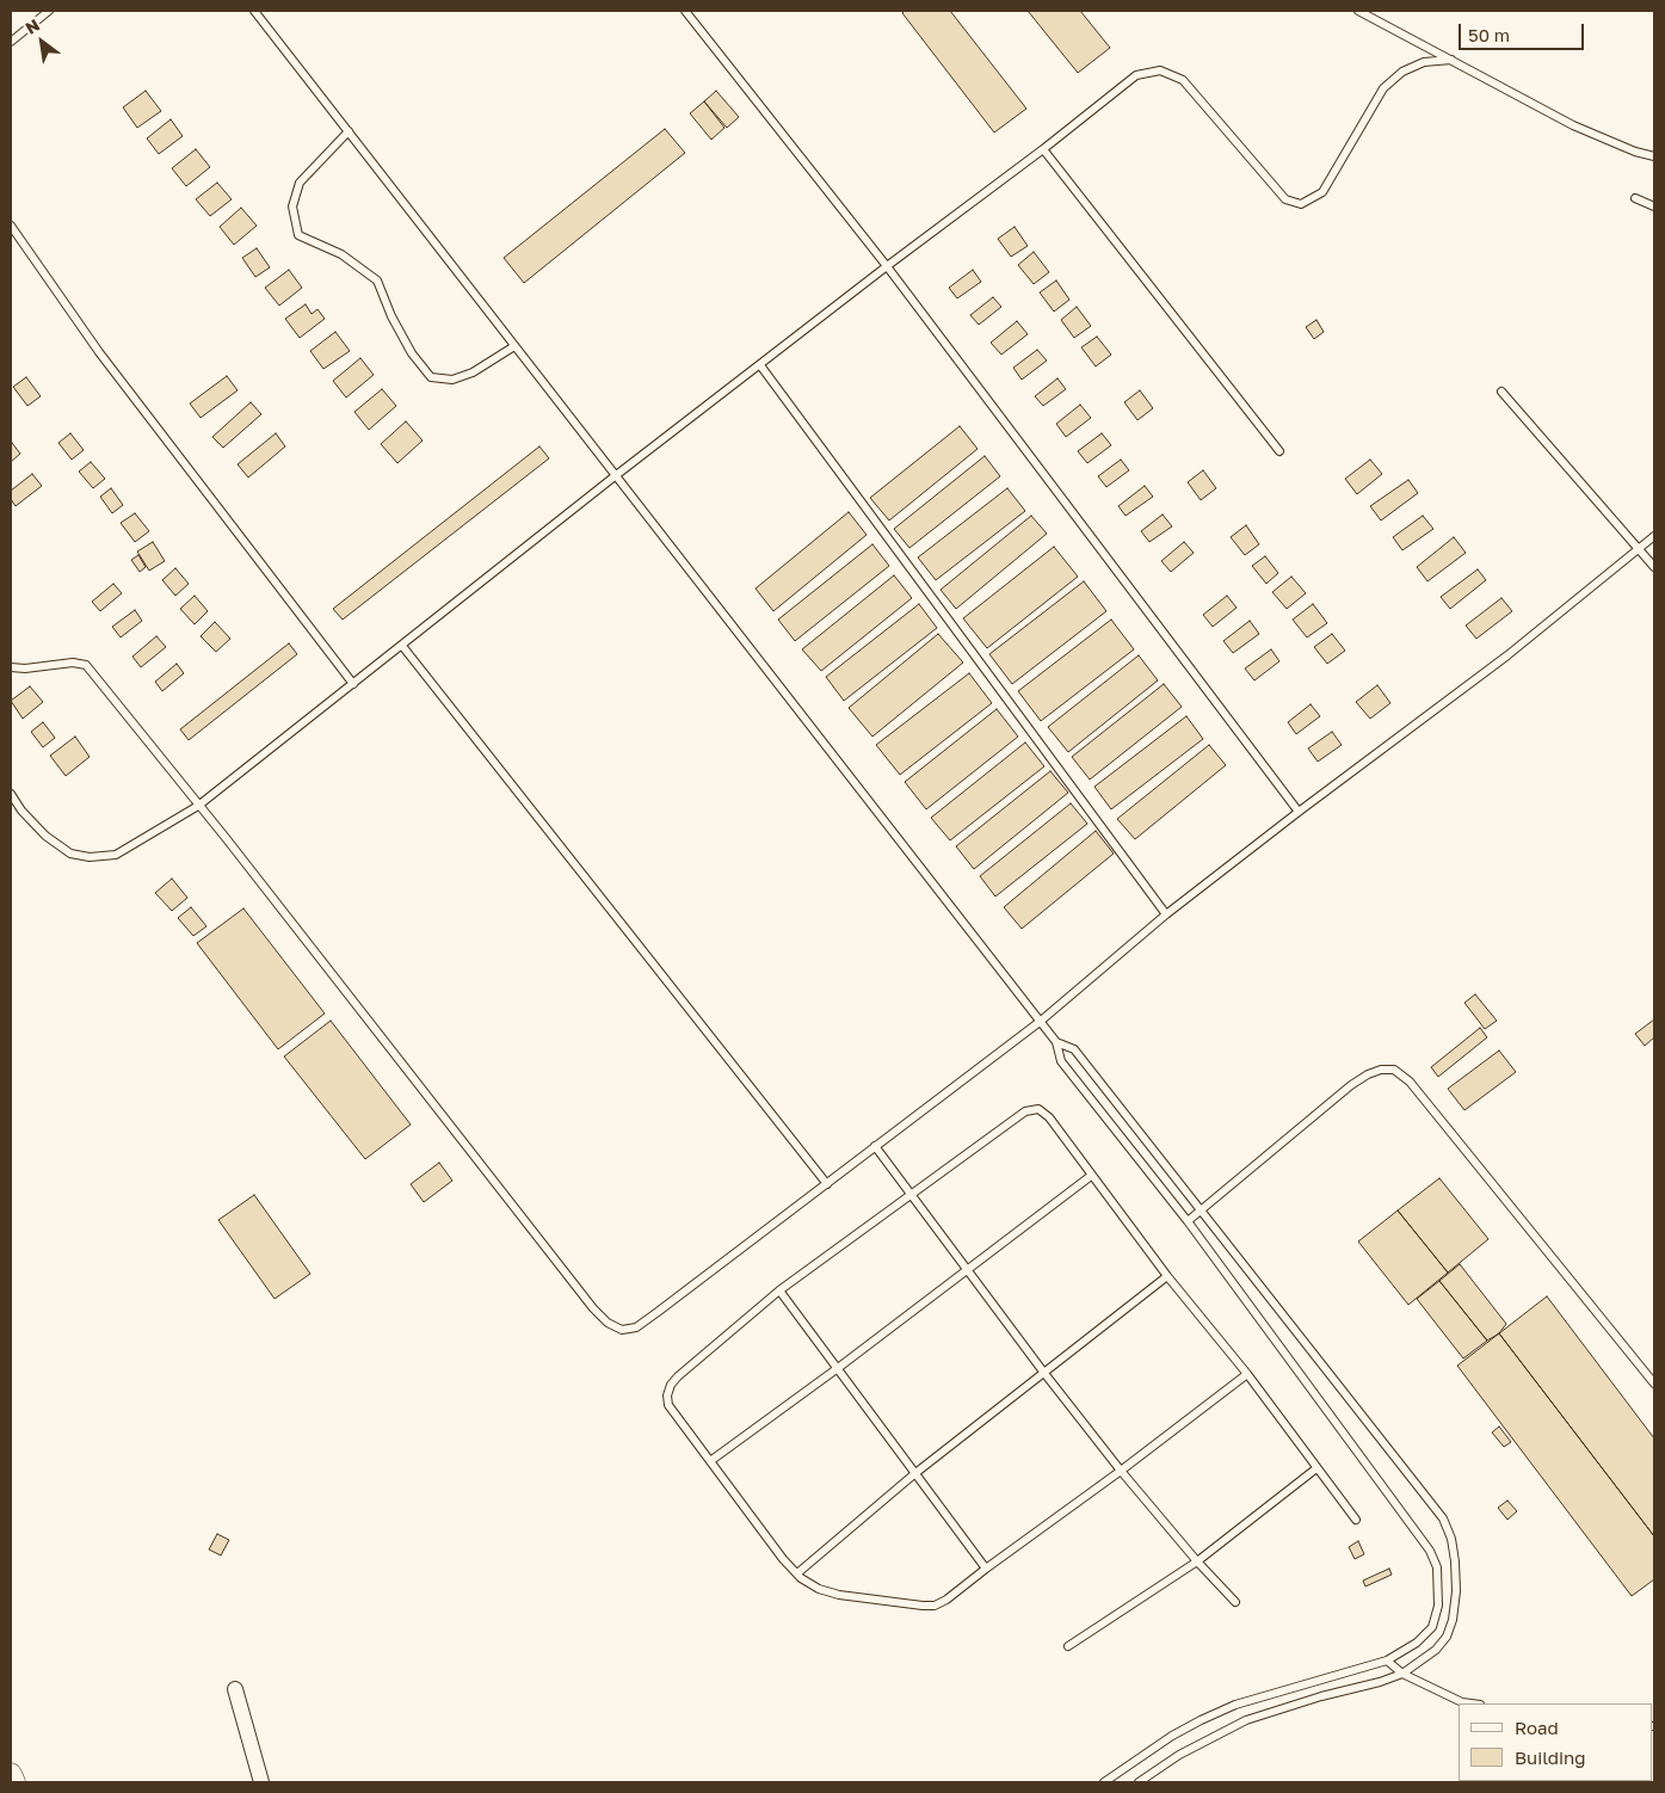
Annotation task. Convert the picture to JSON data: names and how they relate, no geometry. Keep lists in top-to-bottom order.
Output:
{
  "legend": ["Road", "Building"],
  "scale_bar": "50 m",
  "north": "top left"
}
